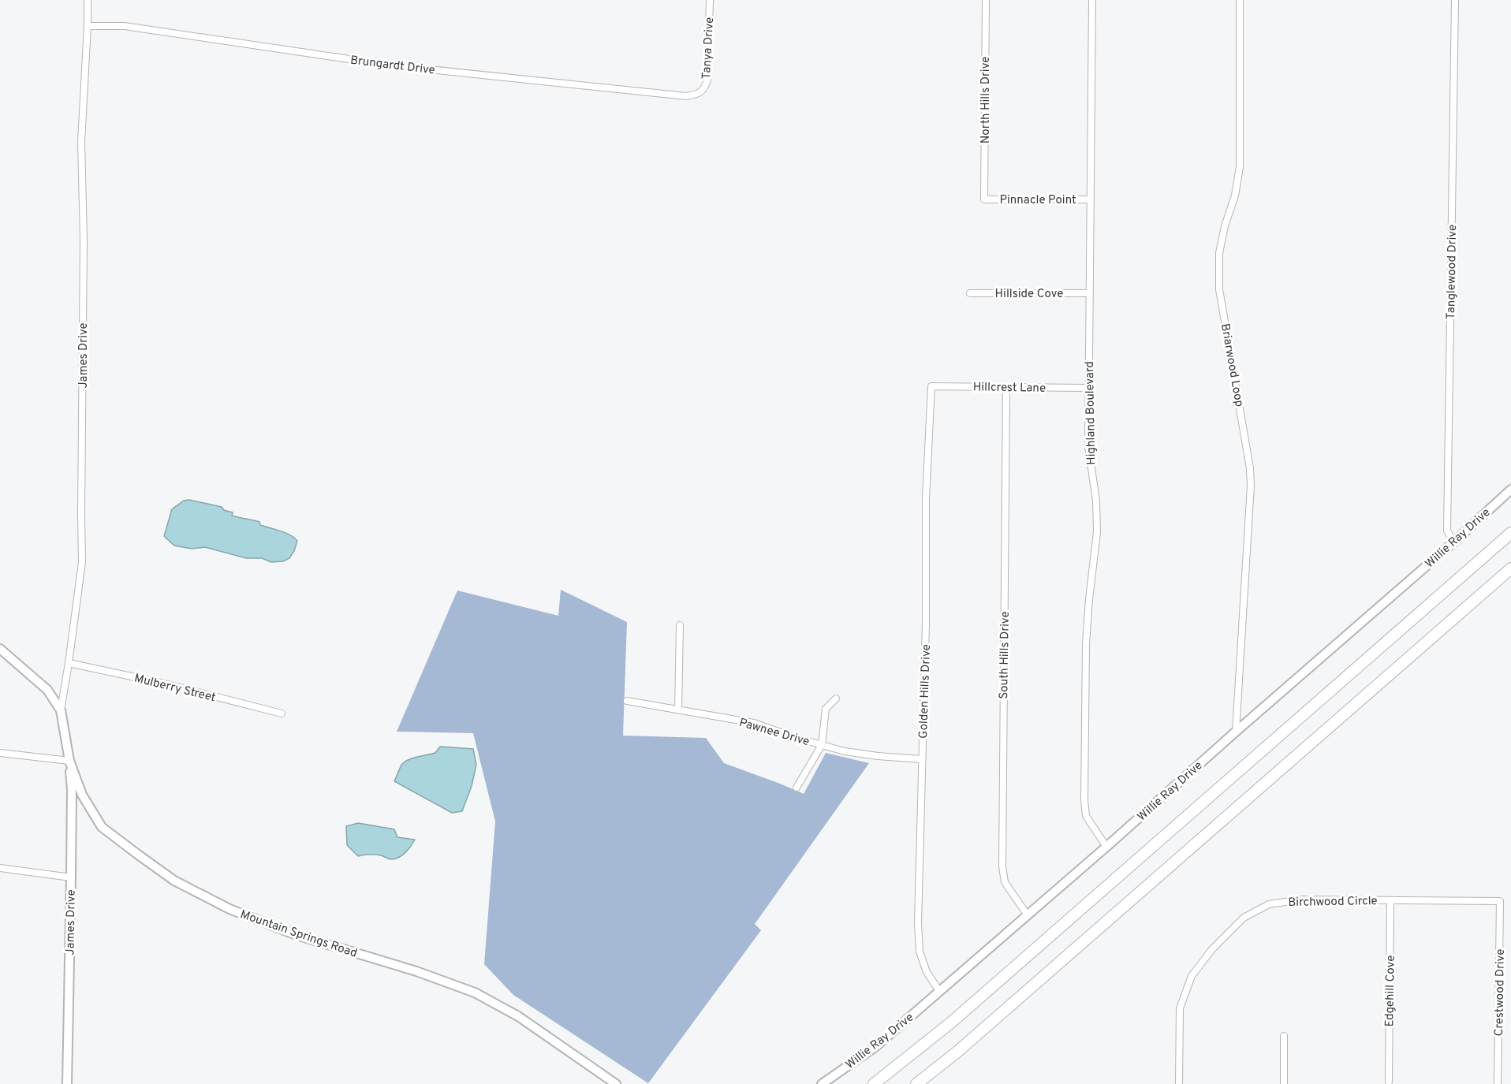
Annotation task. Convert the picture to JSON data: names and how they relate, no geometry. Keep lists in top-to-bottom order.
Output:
{
  "streets": {
    "street": [
      "Tanya Drive",
      "Brungardt Drive",
      "North Hills Drive",
      "Pinnacle Point",
      "Tanglewood Drive",
      "Hillside Cove",
      "James Drive",
      "Briarwood Loop",
      "Hillcrest Lane",
      "Highland Boulevard",
      "Willie Ray Drive",
      "South Hills Drive",
      "Mulberry Street",
      "Golden Hills Drive",
      "Pawnee Drive",
      "Birchwood Circle",
      "Mountain Springs Road",
      "Edgehill Cove",
      "Crestwood Drive"
    ]
  },
  "crossings": [
    ["Tanya Drive", "Brungardt Drive"],
    ["Brungardt Drive", "James Drive"],
    ["North Hills Drive", "Pinnacle Point"],
    ["Pinnacle Point", "Highland Boulevard"],
    ["Tanglewood Drive", "Willie Ray Drive"],
    ["Hillside Cove", "Highland Boulevard"],
    ["James Drive", "Mulberry Street"],
    ["James Drive", "Mountain Springs Road"],
    ["Briarwood Loop", "Willie Ray Drive"],
    ["Hillcrest Lane", "Highland Boulevard"],
    ["Hillcrest Lane", "South Hills Drive"],
    ["Hillcrest Lane", "Golden Hills Drive"],
    ["Highland Boulevard", "Willie Ray Drive"],
    ["Willie Ray Drive", "South Hills Drive"],
    ["Willie Ray Drive", "Golden Hills Drive"],
    ["Golden Hills Drive", "Pawnee Drive"],
    ["Birchwood Circle", "Edgehill Cove"],
    ["Birchwood Circle", "Crestwood Drive"]
  ]
}
